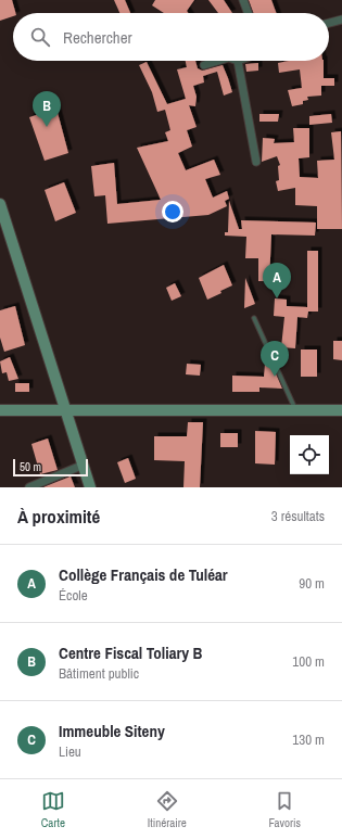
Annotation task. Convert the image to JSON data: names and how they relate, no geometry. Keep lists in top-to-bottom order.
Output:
{
  "scale_bar": "50 m",
  "page": {
    "search": "Rechercher",
    "pins": ["B", "A", "C"],
    "scale": "50 m",
    "heading": ["À proximité", "3 résultats"],
    "list": [
      {
        "mark": "A",
        "name": "Collège Français de Tuléar",
        "note": "École",
        "value": "90 m"
      },
      {
        "mark": "B",
        "name": "Centre Fiscal Toliary B",
        "note": "Bâtiment public",
        "value": "100 m"
      },
      {
        "mark": "C",
        "name": "Immeuble Siteny",
        "note": "Lieu",
        "value": "130 m"
      }
    ],
    "nav": ["Carte", "Itinéraire", "Favoris"]
  }
}
